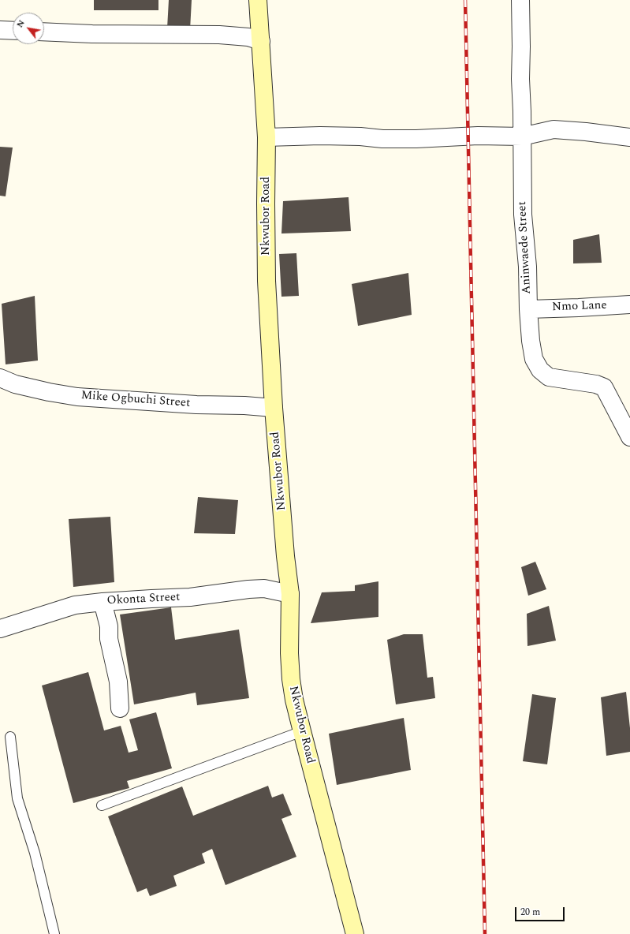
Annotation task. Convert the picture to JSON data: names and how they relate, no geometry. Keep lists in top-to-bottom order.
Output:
{
  "streets": {
    "street": [
      "Nkwubor Road",
      "Aninwaede Street",
      "Nmo Lane",
      "Mike Ogbuchi Street",
      "Okonta Street"
    ]
  },
  "crossings": [
    ["Nkwubor Road", "Mike Ogbuchi Street"],
    ["Nkwubor Road", "Okonta Street"],
    ["Aninwaede Street", "Nmo Lane"]
  ],
  "scale_bar": "20 m",
  "north": "top left"
}
